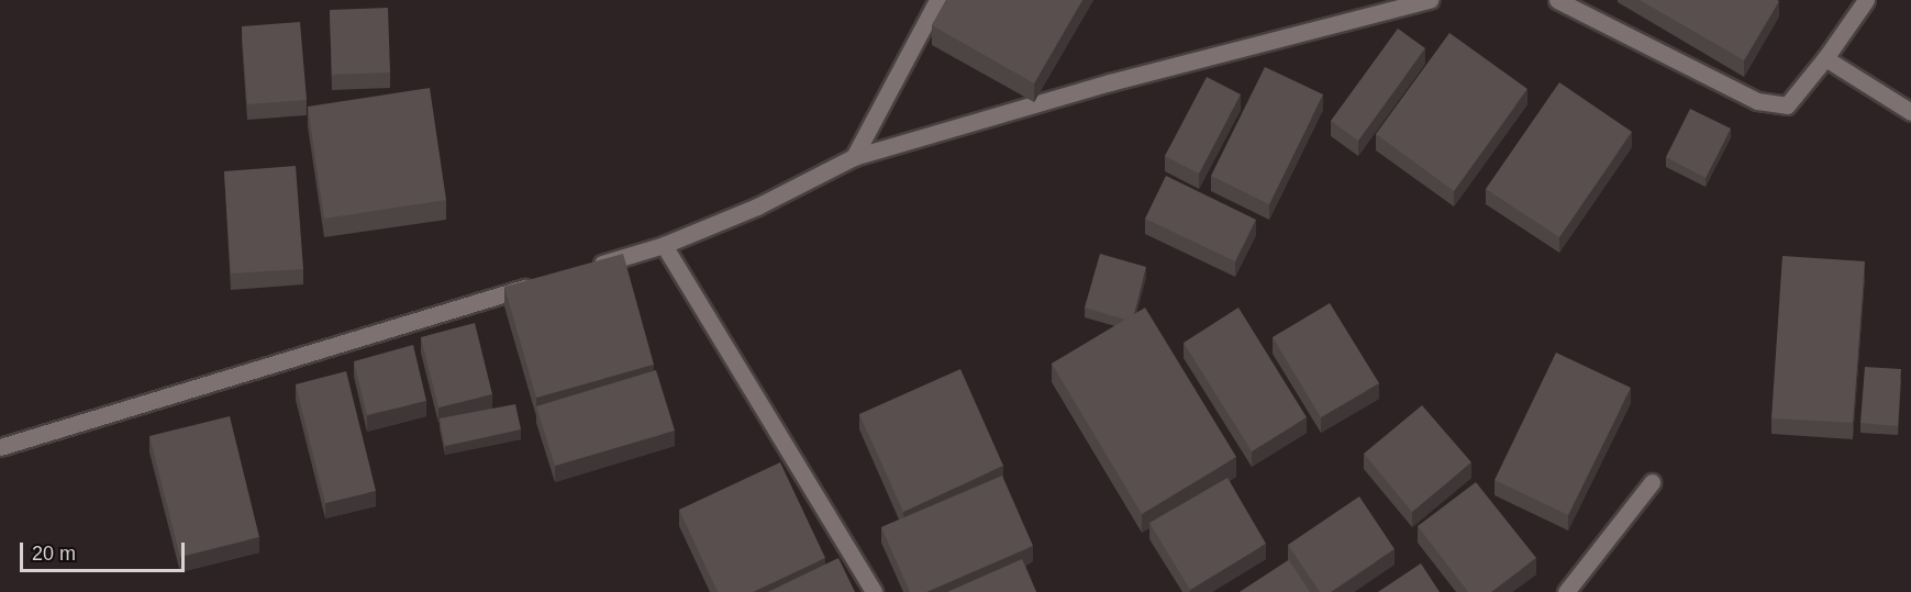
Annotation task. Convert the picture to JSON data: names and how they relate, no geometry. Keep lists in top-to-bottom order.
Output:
{
  "scale_bar": "20 m"
}
